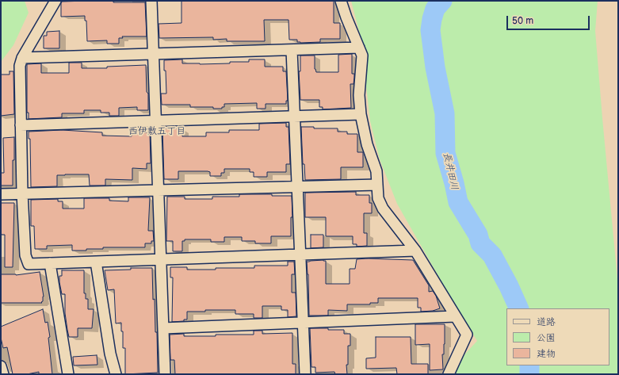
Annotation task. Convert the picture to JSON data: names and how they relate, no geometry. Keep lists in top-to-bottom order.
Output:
{
  "districts": ["西伊敷五丁目"],
  "water": ["長井田川"],
  "legend": ["道路", "公園", "建物"],
  "scale_bar": "50 m"
}
